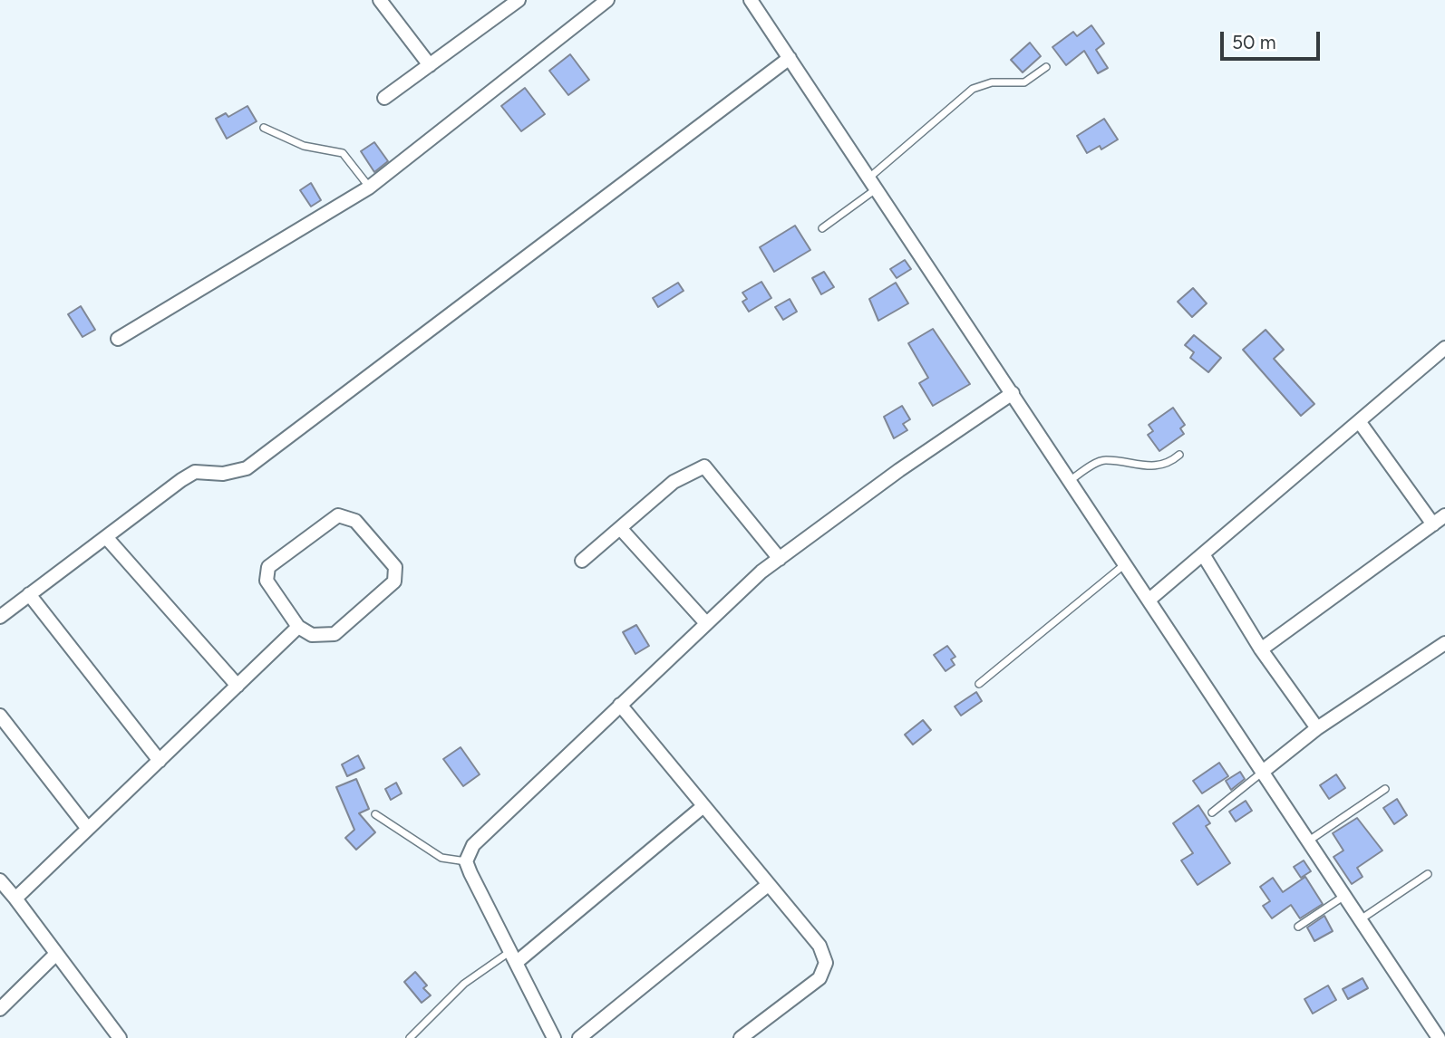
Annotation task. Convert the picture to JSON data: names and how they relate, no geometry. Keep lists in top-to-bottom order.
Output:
{
  "scale_bar": "50 m"
}
